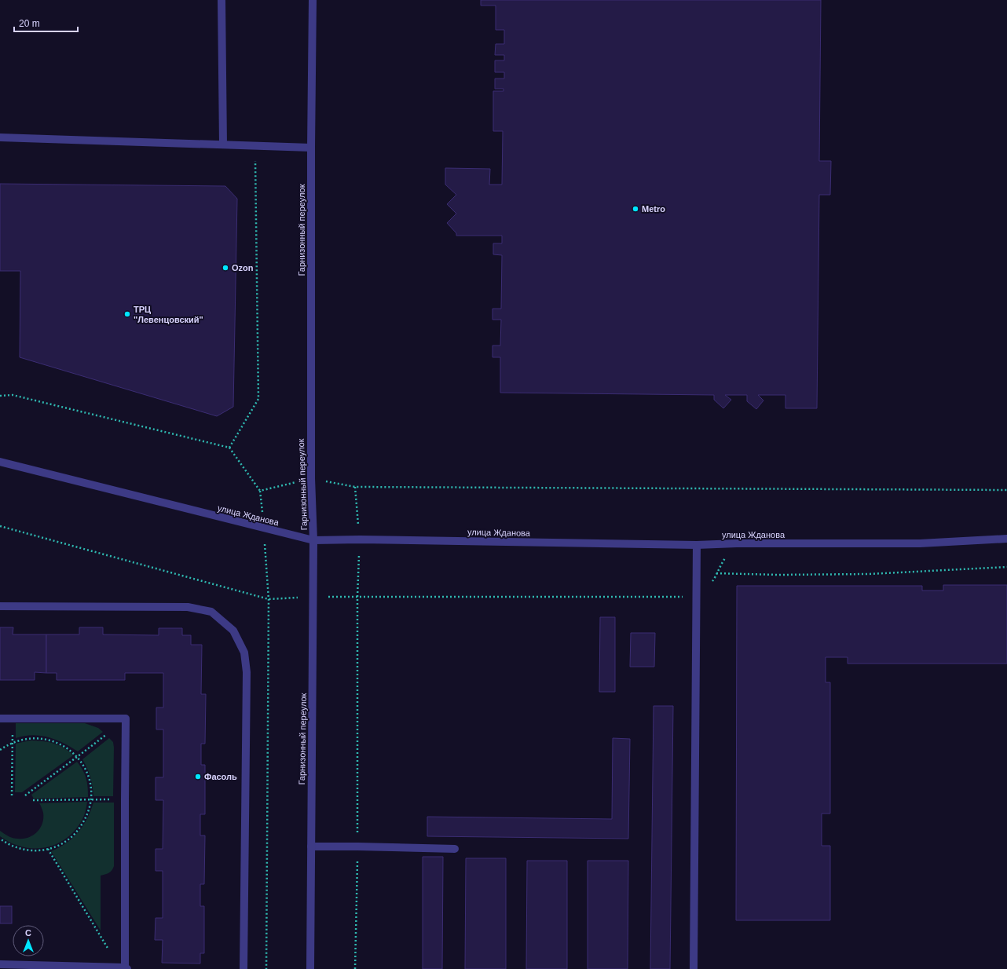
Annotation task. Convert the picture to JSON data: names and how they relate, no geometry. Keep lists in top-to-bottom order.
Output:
{
  "streets": {
    "street": ["Гарнизонный переулок", "улица Жданова"]
  },
  "crossings": [
    ["Гарнизонный переулок", "улица Жданова"]
  ],
  "places": [
    "Metro",
    "Ozon",
    "ТРЦ \"Левенцовский\"",
    "Фасоль"
  ],
  "scale_bar": "20 m",
  "north": "top"
}
